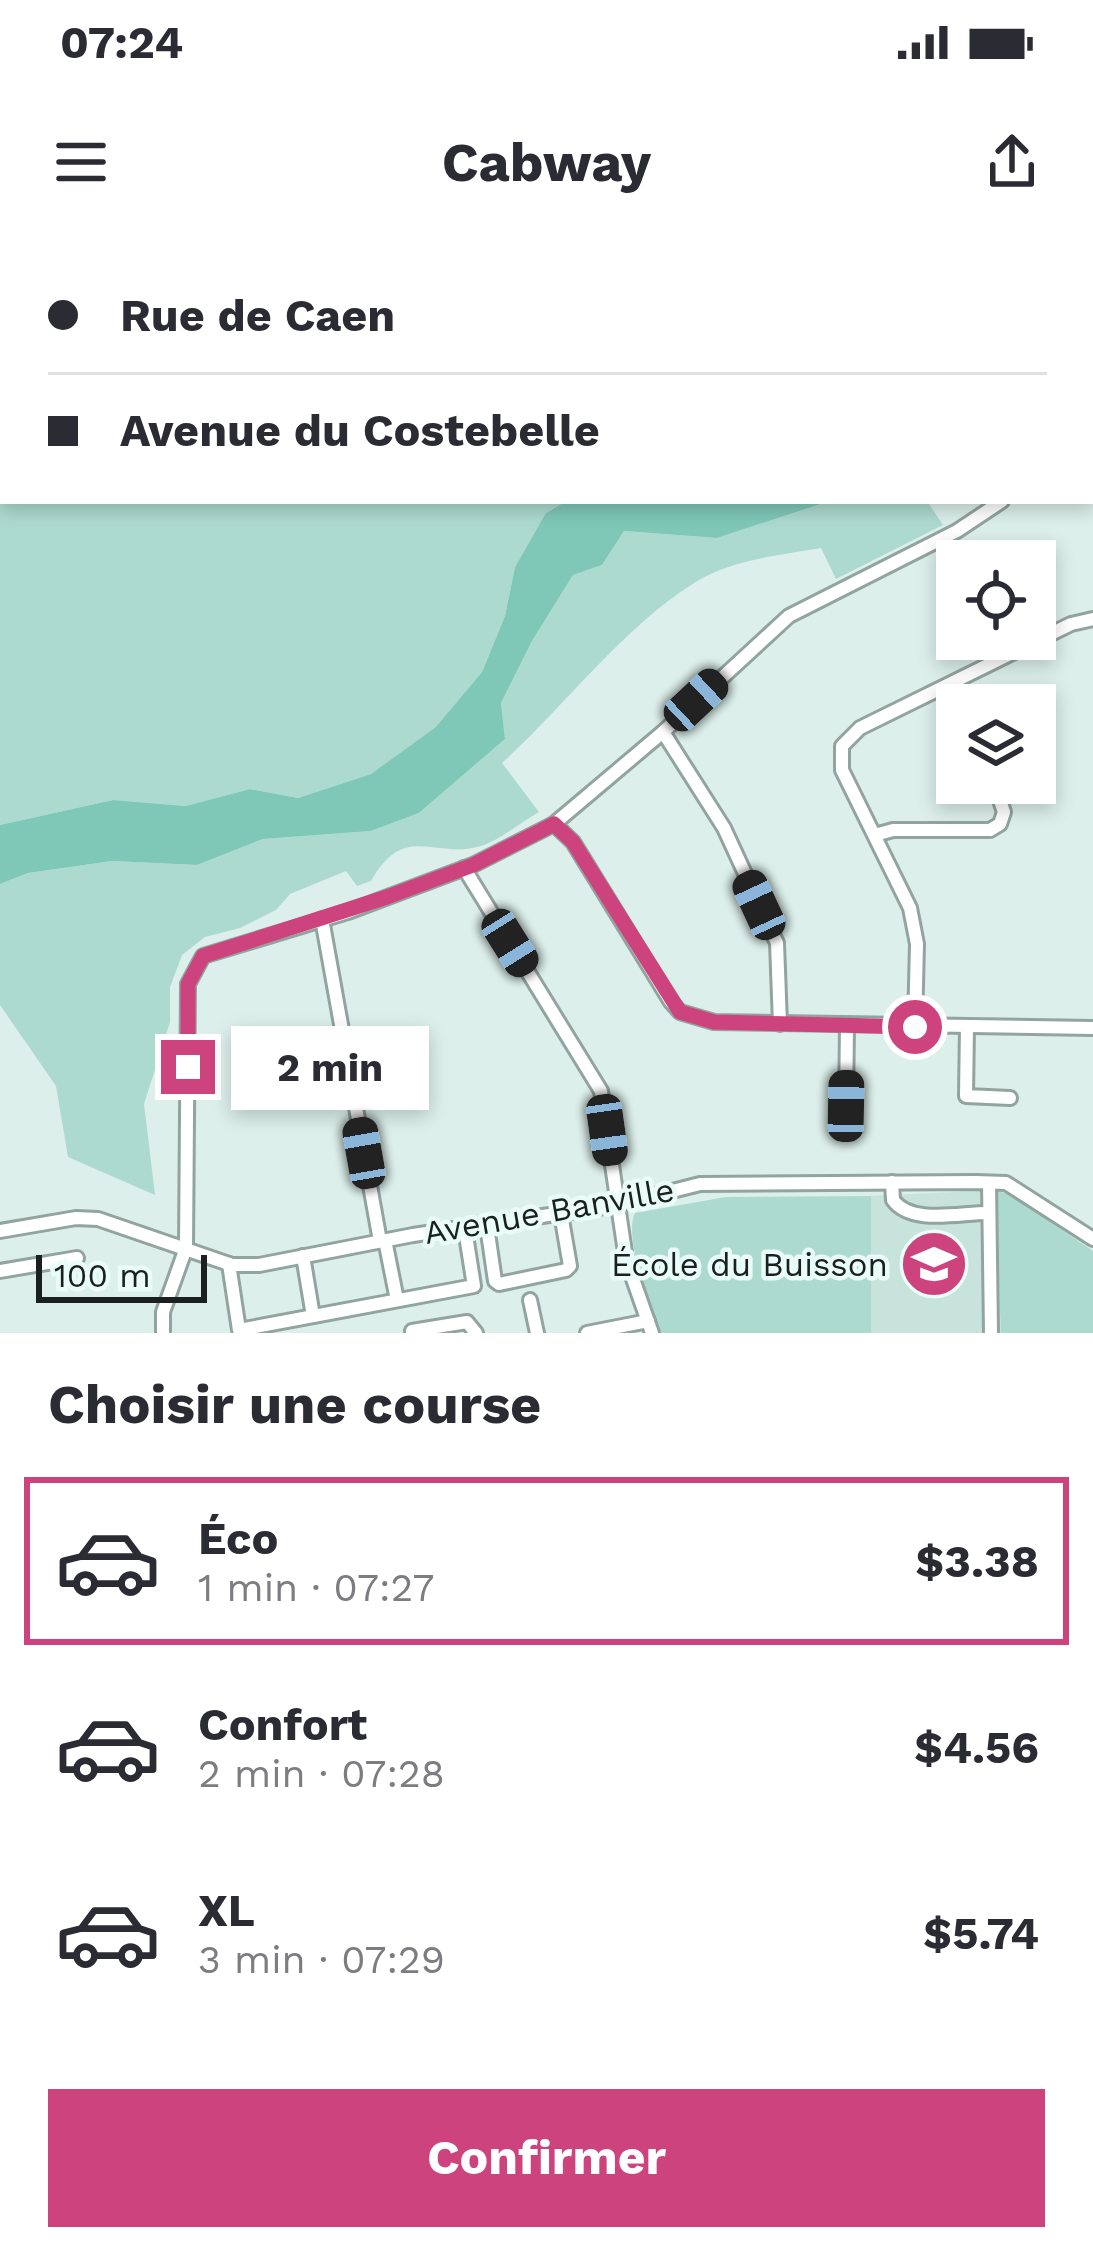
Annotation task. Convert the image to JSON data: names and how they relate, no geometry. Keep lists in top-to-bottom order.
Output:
{
  "streets": {
    "street": ["Avenue Banville"]
  },
  "places": {
    "school or university": ["École du Buisson"]
  },
  "scale_bar": "100 m",
  "page": {
    "status": "07:24",
    "header": "Cabway",
    "banner": ["Rue de Caen", "Avenue du Costebelle"],
    "bubble": "2 min",
    "scale": "100 m",
    "heading": "Choisir une course",
    "list": [
      {
        "name": "Éco",
        "note": "1 min · 07:27",
        "value": "$3.38"
      },
      {
        "name": "Confort",
        "note": "2 min · 07:28",
        "value": "$4.56"
      },
      {
        "name": "XL",
        "note": "3 min · 07:29",
        "value": "$5.74"
      }
    ],
    "buttons": "Confirmer"
  }
}
